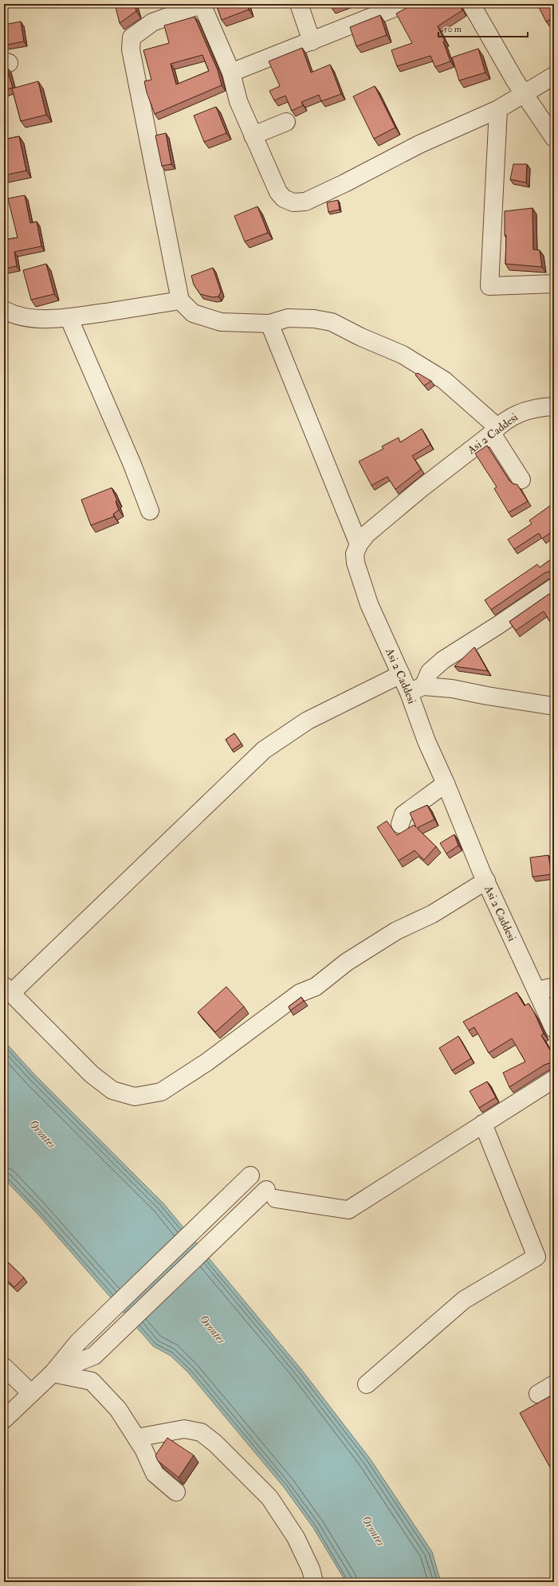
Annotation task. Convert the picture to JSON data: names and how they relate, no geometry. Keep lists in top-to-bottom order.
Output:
{
  "streets": {
    "street": ["Asi 2 Caddesi"]
  },
  "water": ["Orontes"],
  "scale_bar": "50 m"
}
